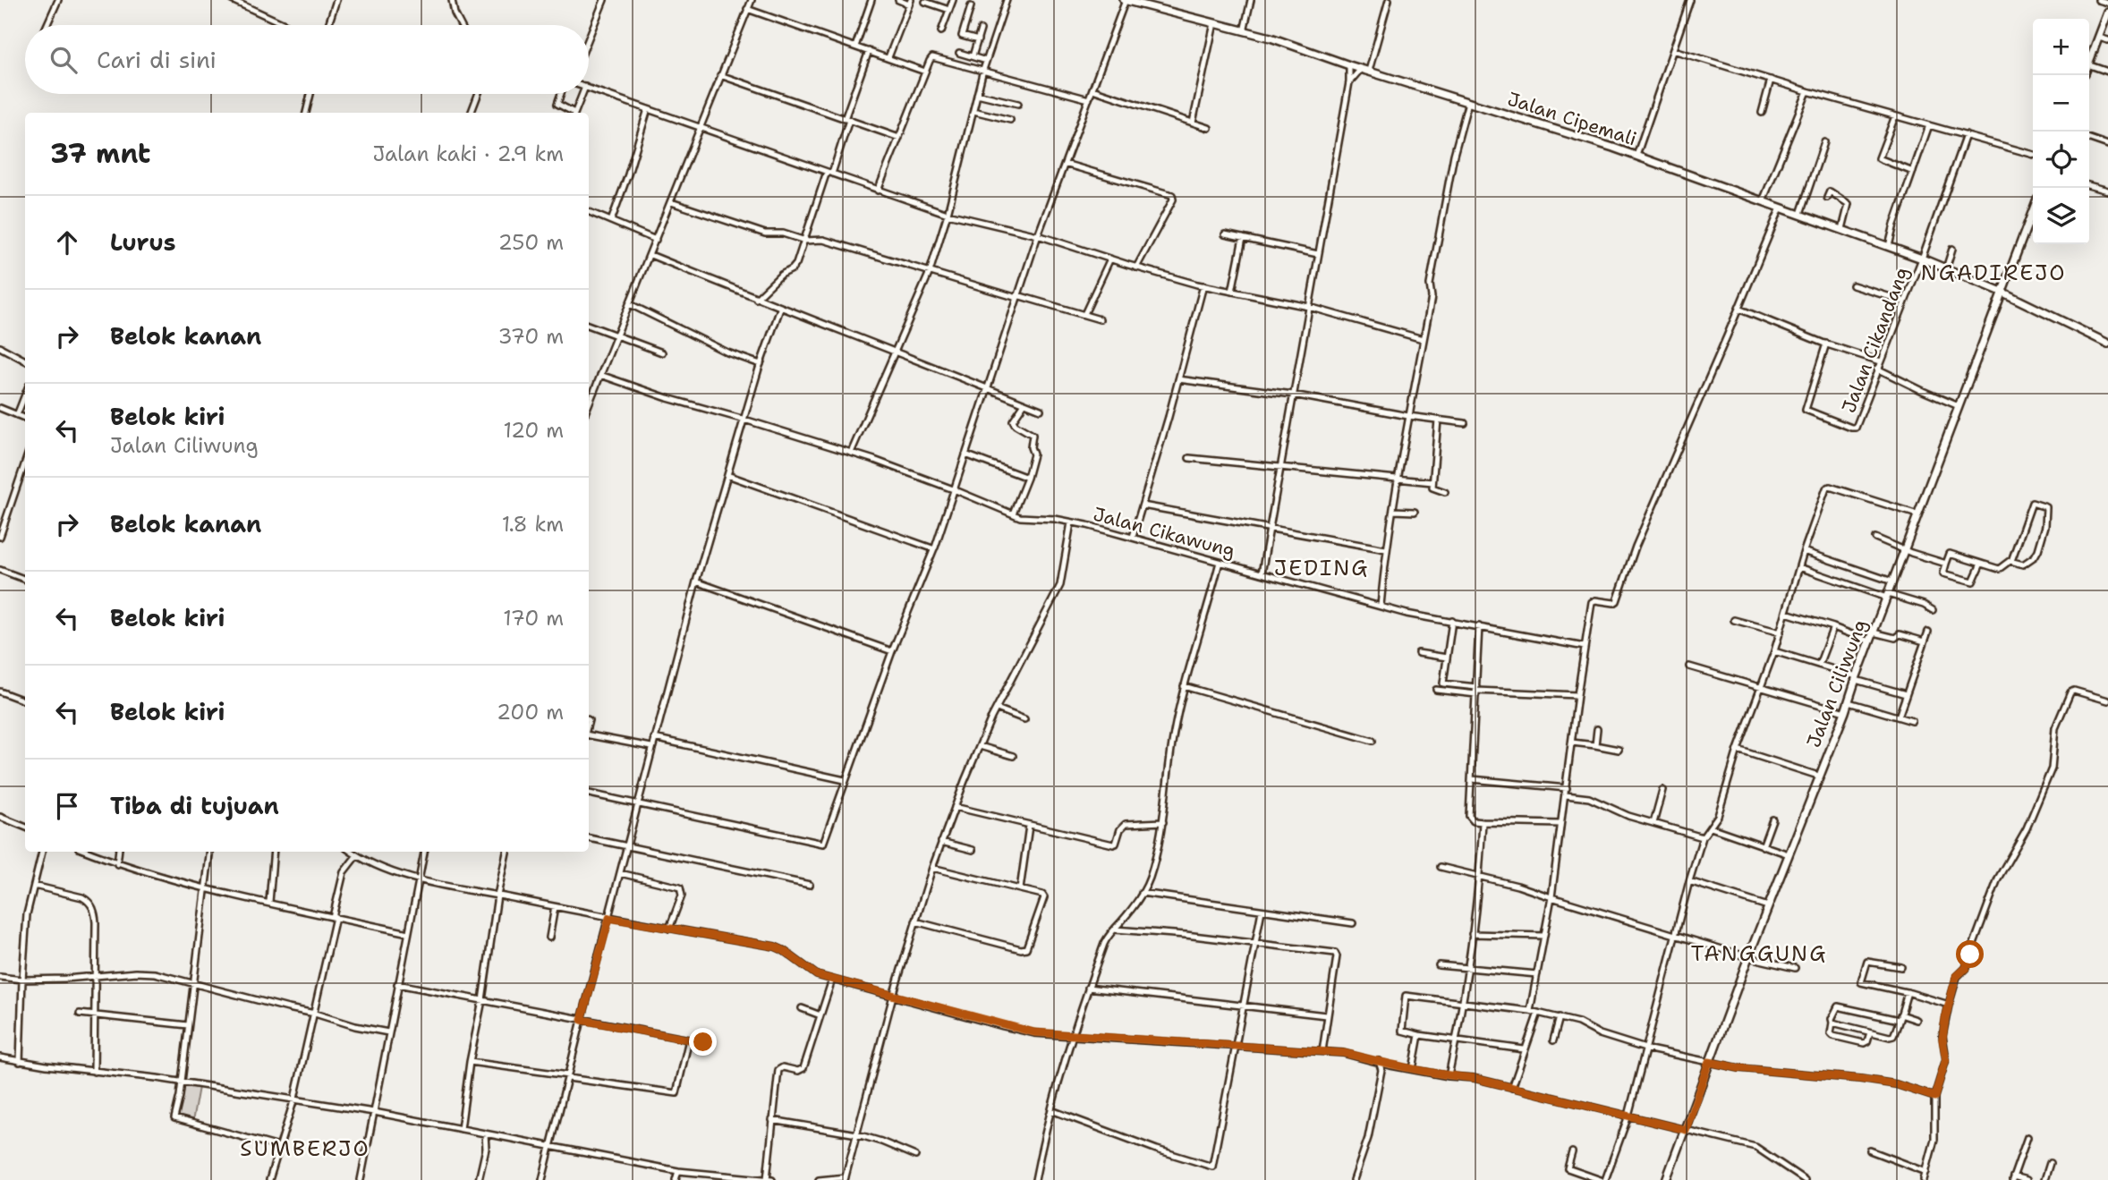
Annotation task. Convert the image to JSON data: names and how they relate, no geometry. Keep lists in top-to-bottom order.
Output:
{
  "streets": {
    "main road": ["Jalan Cipemali", "Jalan Ciliwung"],
    "street": ["Jalan Cikandang", "Jalan Cikawung"]
  },
  "crossings": [
    ["Jalan Cipemali", "Jalan Cikandang"],
    ["Jalan Cipemali", "Jalan Ciliwung"]
  ],
  "districts": [
    "NGADIREJO",
    "JEDING",
    "TANGGUNG",
    "SUMBERJO"
  ],
  "page": {
    "map_buttons": ["+", "−"],
    "search": "Cari di sini",
    "heading": ["37 mnt", "Jalan kaki · 2.9 km"],
    "list": [
      ["Lurus", "250 m"],
      ["Belok kanan", "370 m"],
      ["Belok kiri", "Jalan Ciliwung", "120 m"],
      ["Belok kanan", "1.8 km"],
      ["Belok kiri", "170 m"],
      ["Belok kiri", "200 m"],
      "Tiba di tujuan"
    ]
  }
}
